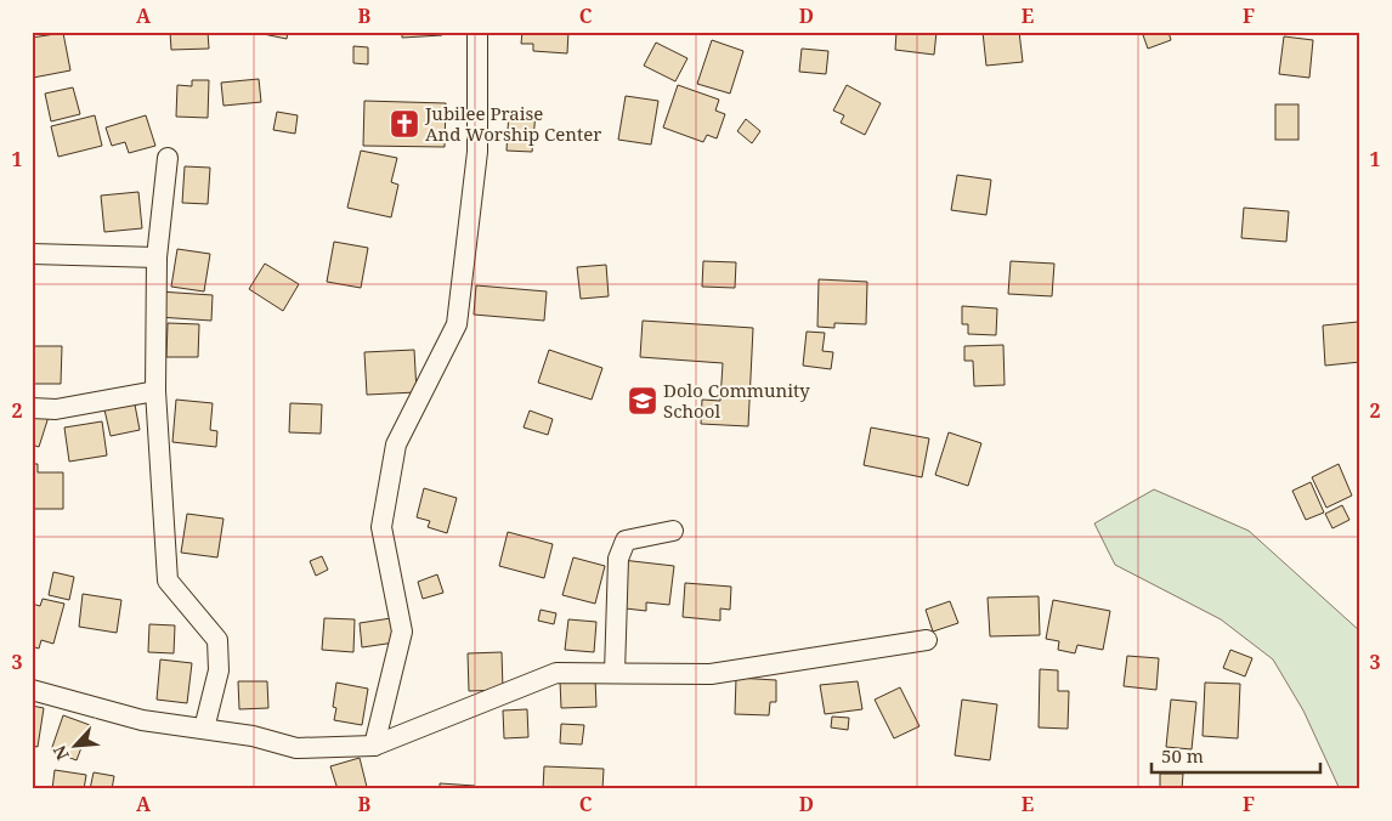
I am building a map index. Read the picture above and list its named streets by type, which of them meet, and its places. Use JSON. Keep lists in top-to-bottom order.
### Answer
{
  "places": {
    "church": ["Jubilee Praise And Worship Center"],
    "school or university": ["Dolo Community School"]
  },
  "scale_bar": "50 m",
  "north": "bottom left",
  "grid": {
    "columns": [
      "A",
      "B",
      "C",
      "D",
      "E",
      "F"
    ],
    "rows": ["1", "2", "3"]
  }
}
